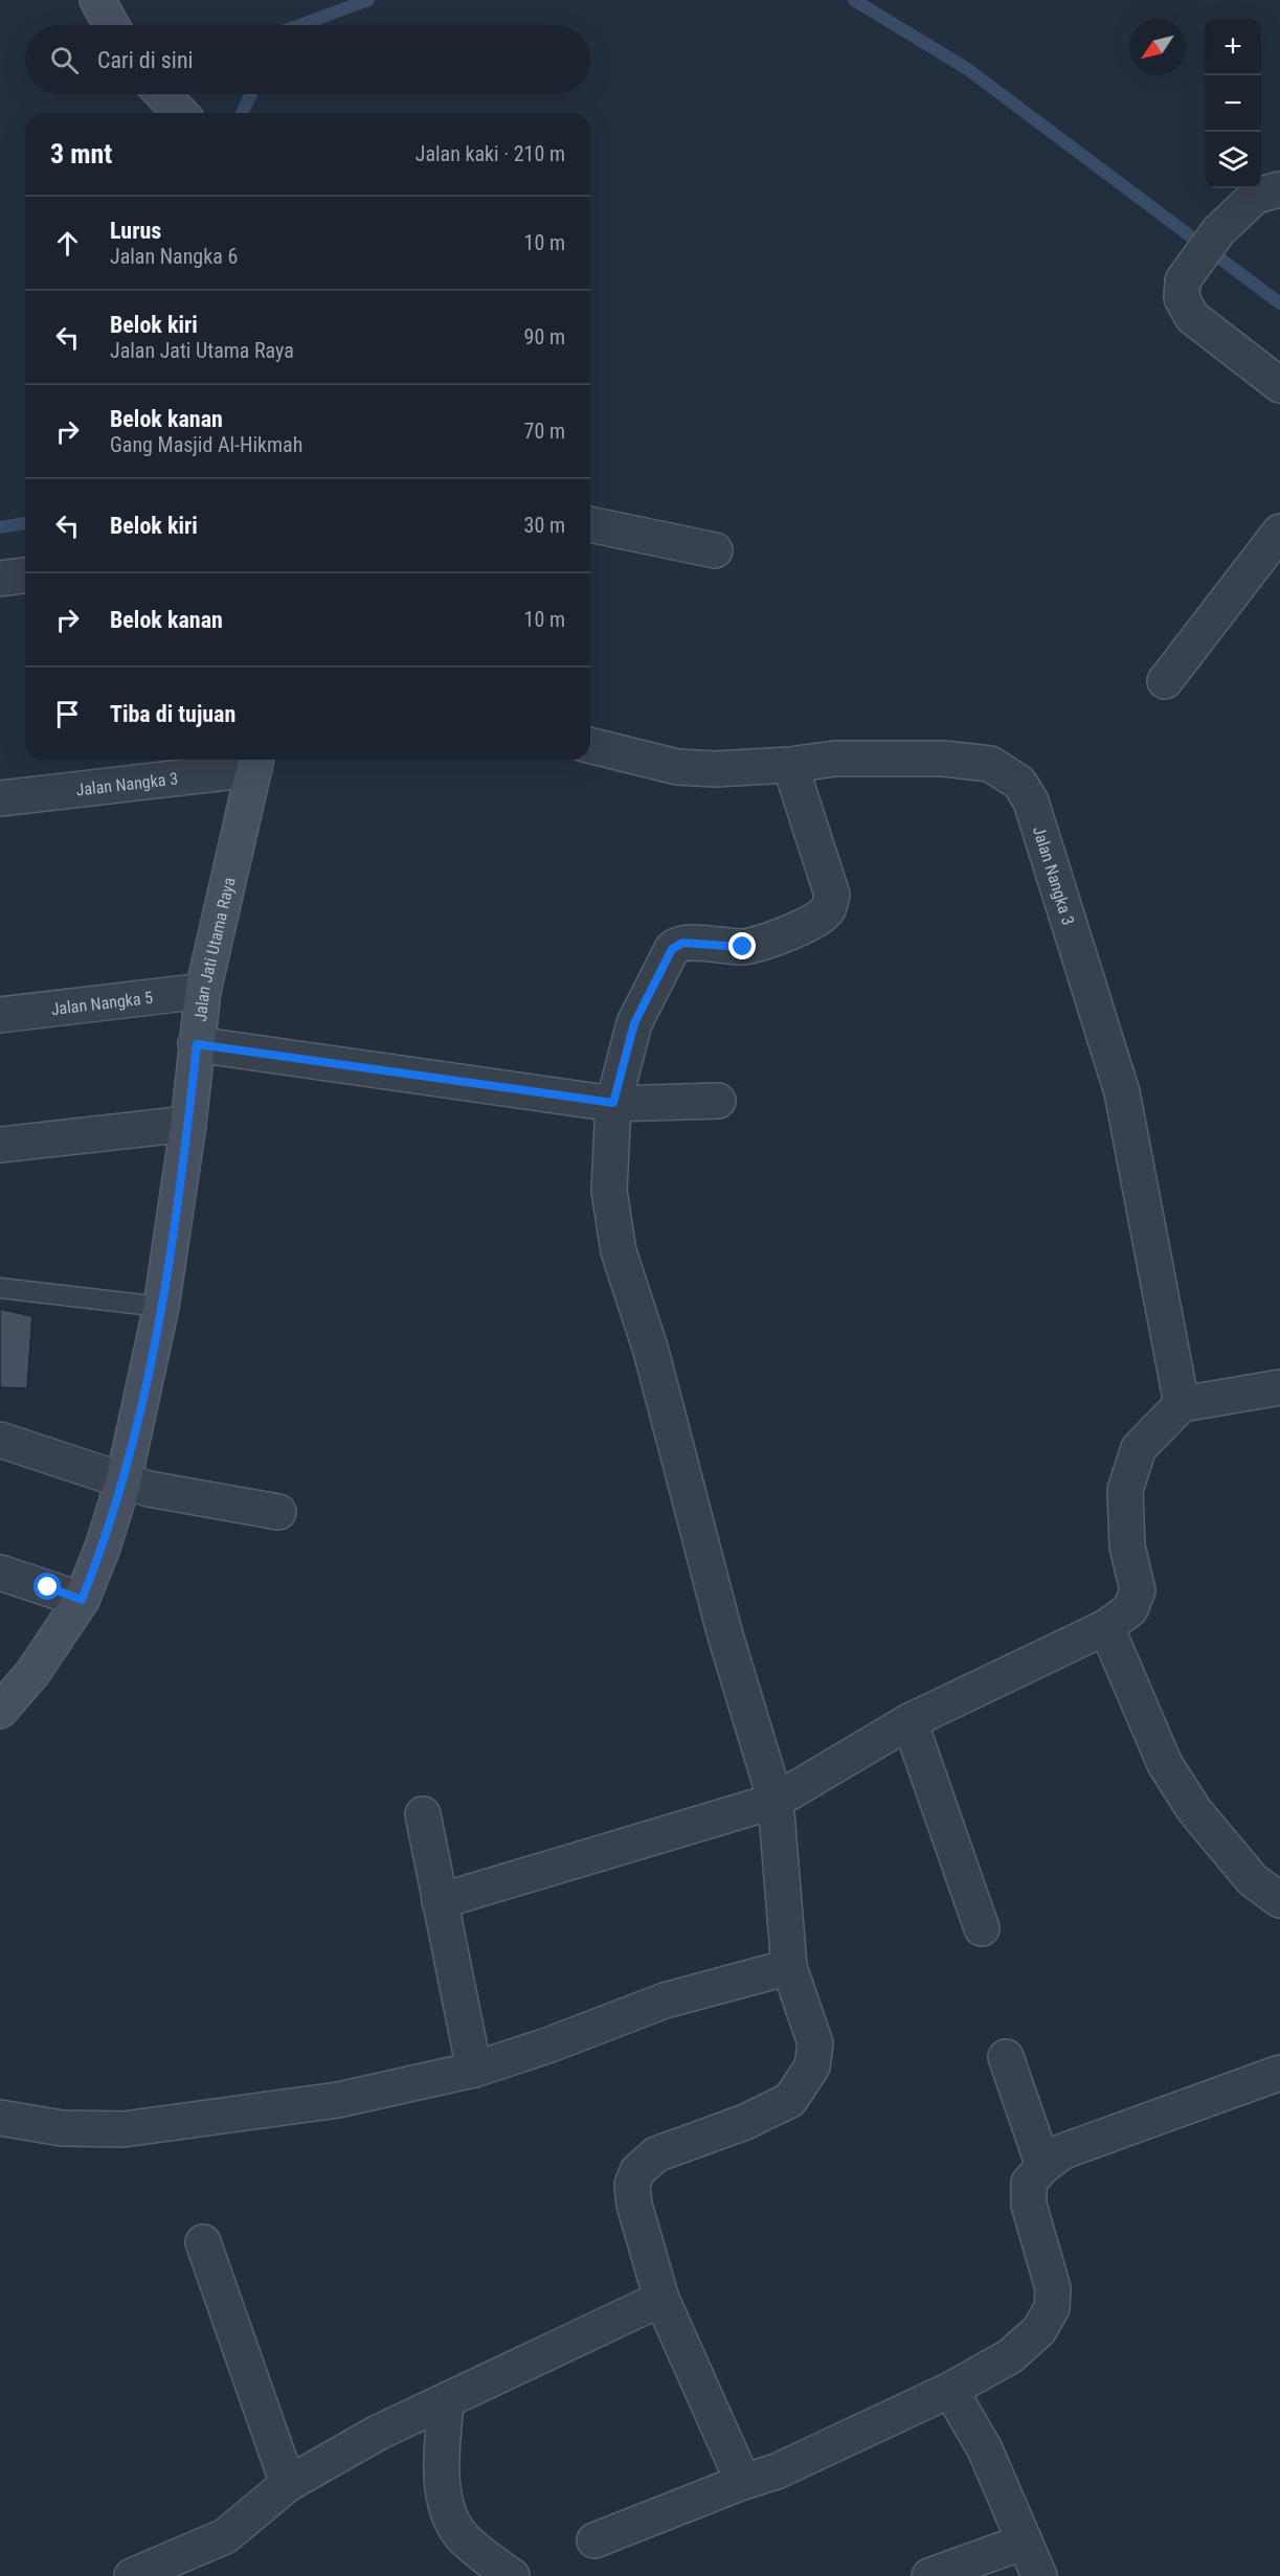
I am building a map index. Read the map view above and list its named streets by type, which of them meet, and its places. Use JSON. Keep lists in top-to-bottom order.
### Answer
{
  "streets": {
    "street": ["Jalan Nangka 3", "Jalan Jati Utama Raya", "Jalan Nangka 5"]
  },
  "crossings": [
    ["Jalan Nangka 3", "Jalan Jati Utama Raya"],
    ["Jalan Jati Utama Raya", "Jalan Nangka 5"]
  ],
  "north": "bottom left",
  "page": {
    "map_buttons": ["+", "−"],
    "search": "Cari di sini",
    "heading": ["3 mnt", "Jalan kaki · 210 m"],
    "list": [
      ["Lurus", "Jalan Nangka 6", "10 m"],
      ["Belok kiri", "Jalan Jati Utama Raya", "90 m"],
      ["Belok kanan", "Gang Masjid Al-Hikmah", "70 m"],
      ["Belok kiri", "30 m"],
      ["Belok kanan", "10 m"],
      "Tiba di tujuan"
    ]
  }
}
